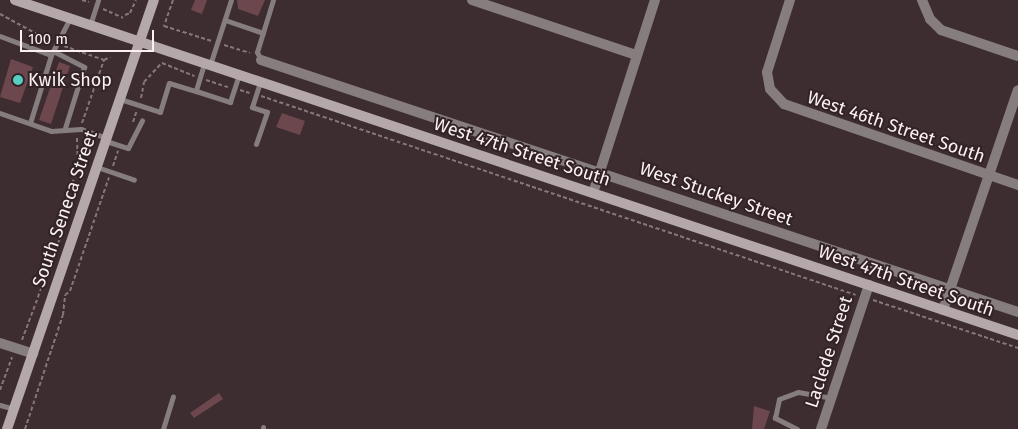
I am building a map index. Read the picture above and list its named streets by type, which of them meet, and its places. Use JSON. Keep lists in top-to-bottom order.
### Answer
{
  "streets": {
    "street": [
      "West 46th Street South",
      "West 47th Street South",
      "West Stuckey Street",
      "South Seneca Street",
      "Laclede Street"
    ]
  },
  "crossings": [
    ["West 47th Street South", "South Seneca Street"],
    ["West 47th Street South", "Laclede Street"]
  ],
  "places": ["Kwik Shop"],
  "scale_bar": "100 m"
}
